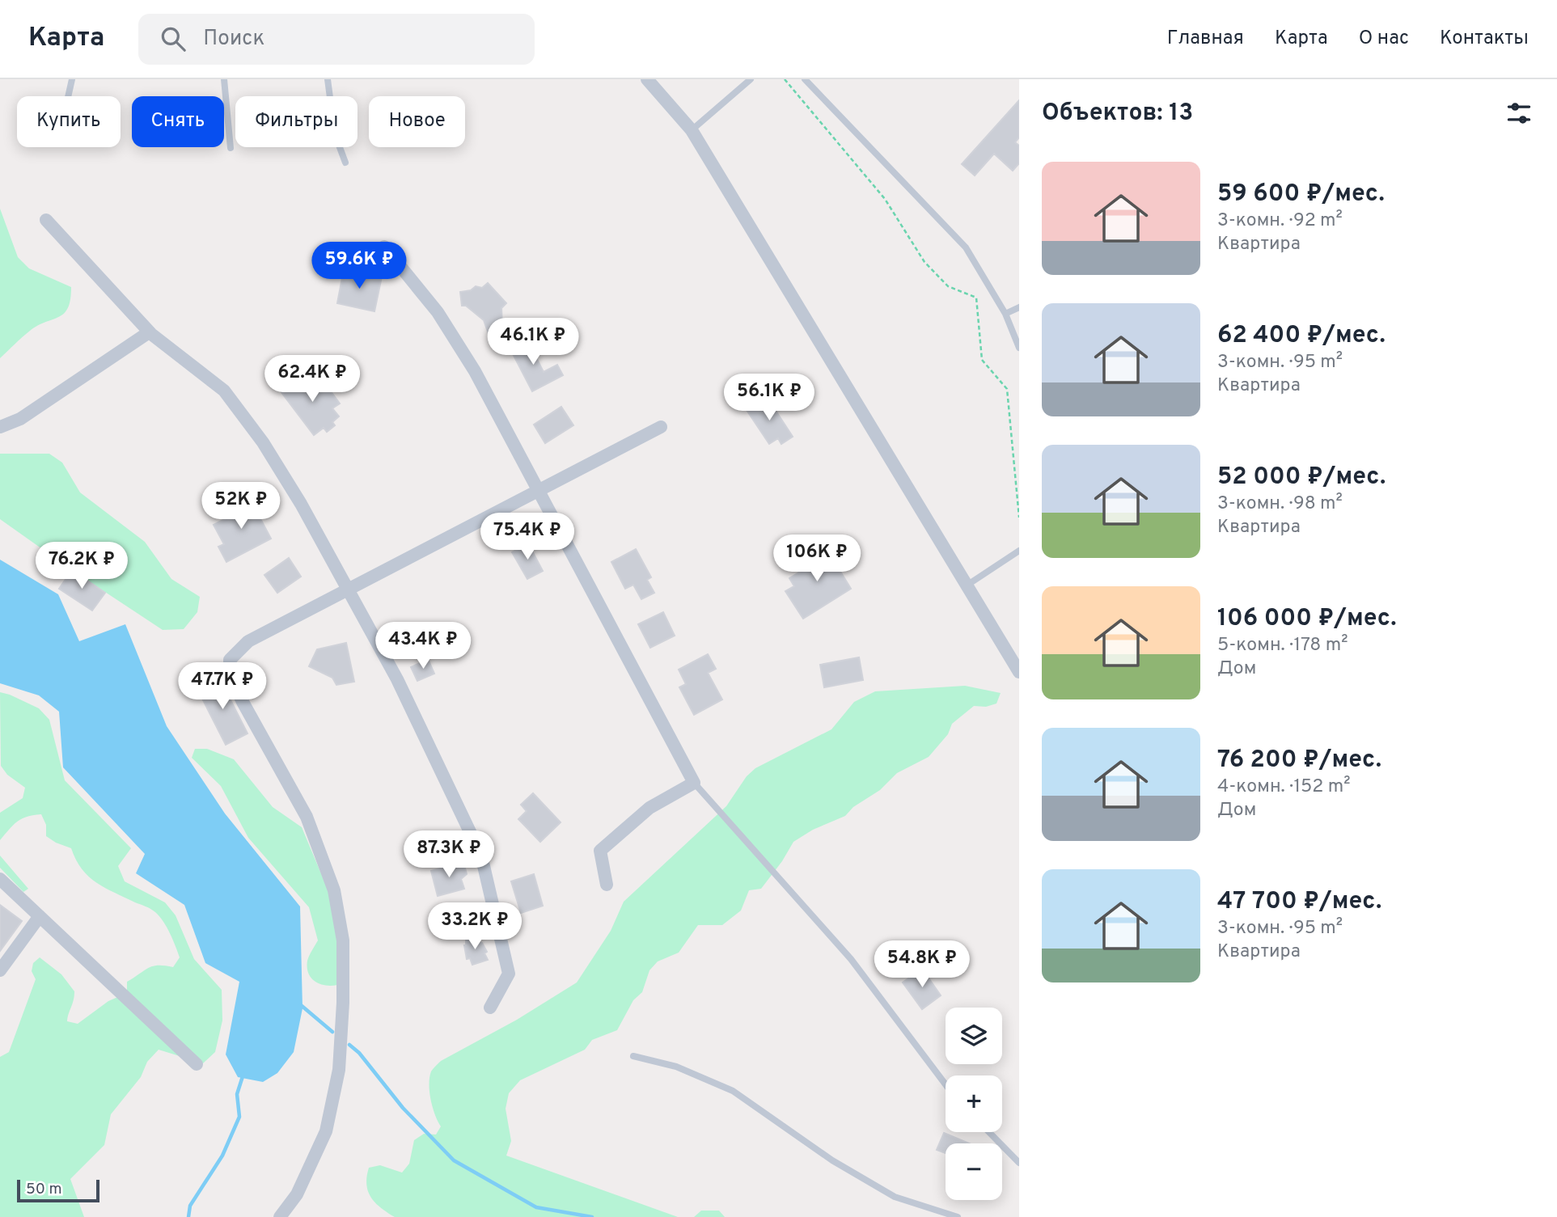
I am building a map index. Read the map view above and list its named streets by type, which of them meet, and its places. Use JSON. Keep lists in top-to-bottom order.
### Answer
{
  "scale_bar": "50 m",
  "page": {
    "header": "Карта",
    "search": "Поиск",
    "nav": [
      "Главная",
      "Карта",
      "О нас",
      "Контакты"
    ],
    "heading": "Объектов: 13",
    "chip": [
      "Купить",
      "Снять",
      "Фильтры",
      "Новое"
    ],
    "list": [
      {
        "name": "59 600 ₽/мес.",
        "note": "3-комн. · 92 m² · Квартира"
      },
      {
        "name": "62 400 ₽/мес.",
        "note": "3-комн. · 95 m² · Квартира"
      },
      {
        "name": "52 000 ₽/мес.",
        "note": "3-комн. · 98 m² · Квартира"
      },
      {
        "name": "106 000 ₽/мес.",
        "note": "5-комн. · 178 m² · Дом"
      },
      {
        "name": "76 200 ₽/мес.",
        "note": "4-комн. · 152 m² · Дом"
      },
      {
        "name": "47 700 ₽/мес.",
        "note": "3-комн. · 95 m² · Квартира"
      }
    ],
    "price": [
      "59.6K ₽",
      "46.1K ₽",
      "62.4K ₽",
      "56.1K ₽",
      "52K ₽",
      "75.4K ₽",
      "106K ₽",
      "76.2K ₽",
      "43.4K ₽",
      "47.7K ₽",
      "87.3K ₽",
      "33.2K ₽",
      "54.8K ₽"
    ],
    "map_buttons": ["+", "−"],
    "scale": "50 m"
  }
}
